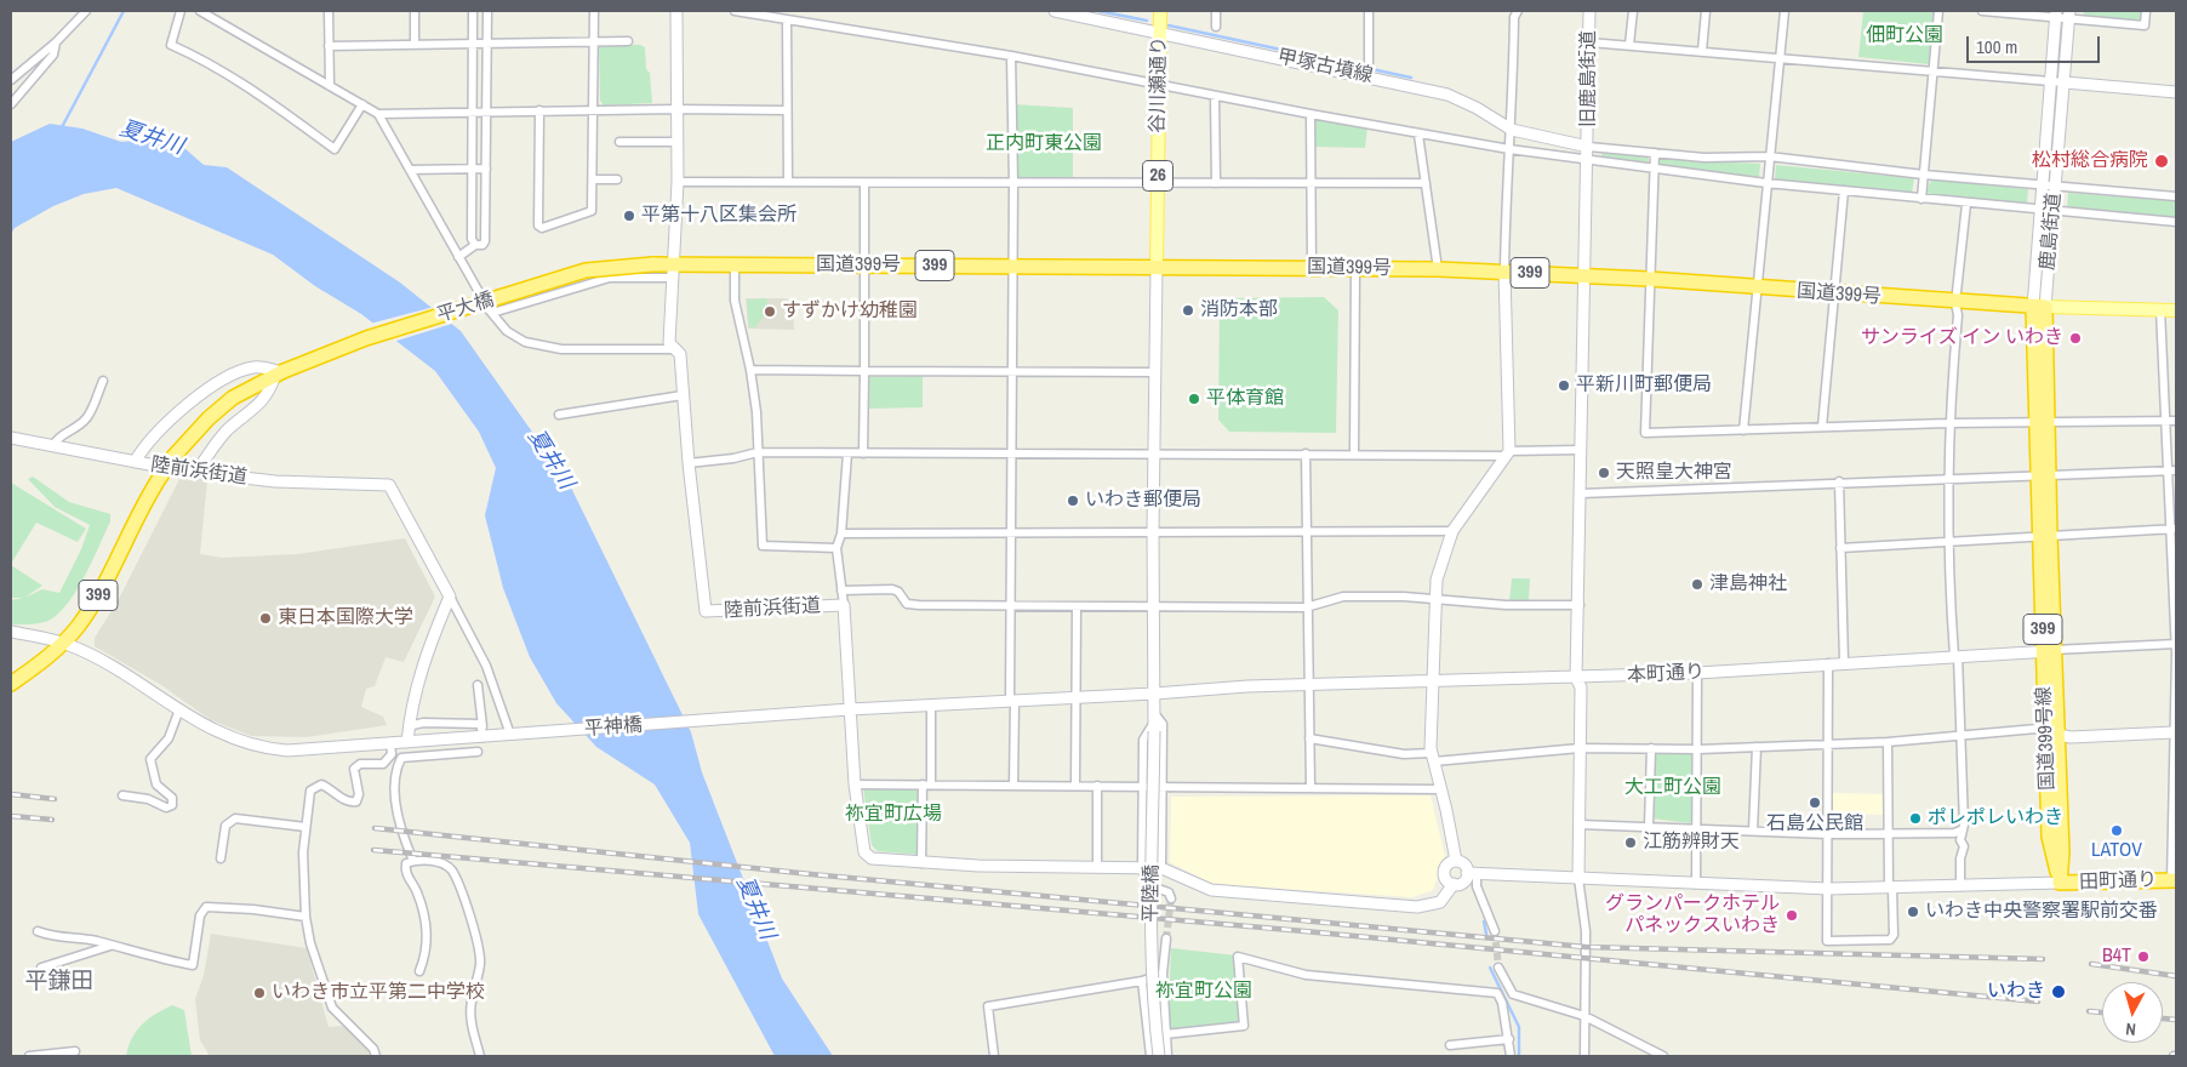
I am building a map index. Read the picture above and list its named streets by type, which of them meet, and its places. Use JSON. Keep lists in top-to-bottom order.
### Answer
{
  "streets": {
    "highway": [
      "国道399号",
      "399",
      "平大橋",
      "国道399号線",
      "田町通り"
    ],
    "main road": ["谷川瀬通り", "26"],
    "street": [
      "甲塚古墳線",
      "旧鹿島街道",
      "鹿島街道",
      "陸前浜街道",
      "本町通り",
      "平神橋",
      "平陸橋"
    ]
  },
  "crossings": [
    ["甲塚古墳線", "旧鹿島街道"],
    ["甲塚古墳線", "谷川瀬通り"],
    ["谷川瀬通り", "国道399号"],
    ["谷川瀬通り", "平陸橋"],
    ["鹿島街道", "国道399号"],
    ["鹿島街道", "国道399号線"],
    ["国道399号", "平大橋"],
    ["国道399号", "国道399号線"],
    ["国道399号", "平陸橋"],
    ["399", "平大橋"],
    ["399", "平神橋"],
    ["陸前浜街道", "平神橋"],
    ["本町通り", "国道399号線"],
    ["本町通り", "平陸橋"],
    ["国道399号線", "田町通り"]
  ],
  "districts": ["平鎌田"],
  "water": ["夏井川"],
  "parks": [
    "佃町公園",
    "正内町東公園",
    "大工町公園",
    "祢宜町広場",
    "祢宜町公園"
  ],
  "places": [
    "松村総合病院",
    "平第十八区集会所",
    "消防本部",
    "すずかけ幼稚園",
    "サンライズ イン いわき",
    "平新川町郵便局",
    "平体育館",
    "天照皇大神宮",
    "いわき郵便局",
    "津島神社",
    "東日本国際大学",
    "石島公民館",
    "ポレポレいわき",
    "LATOV",
    "江筋辨財天",
    "いわき中央警察署駅前交番",
    "グランパークホテル パネックスいわき",
    "B4T",
    "いわき",
    "いわき市立平第二中学校"
  ],
  "scale_bar": "100 m",
  "north": "bottom"
}
